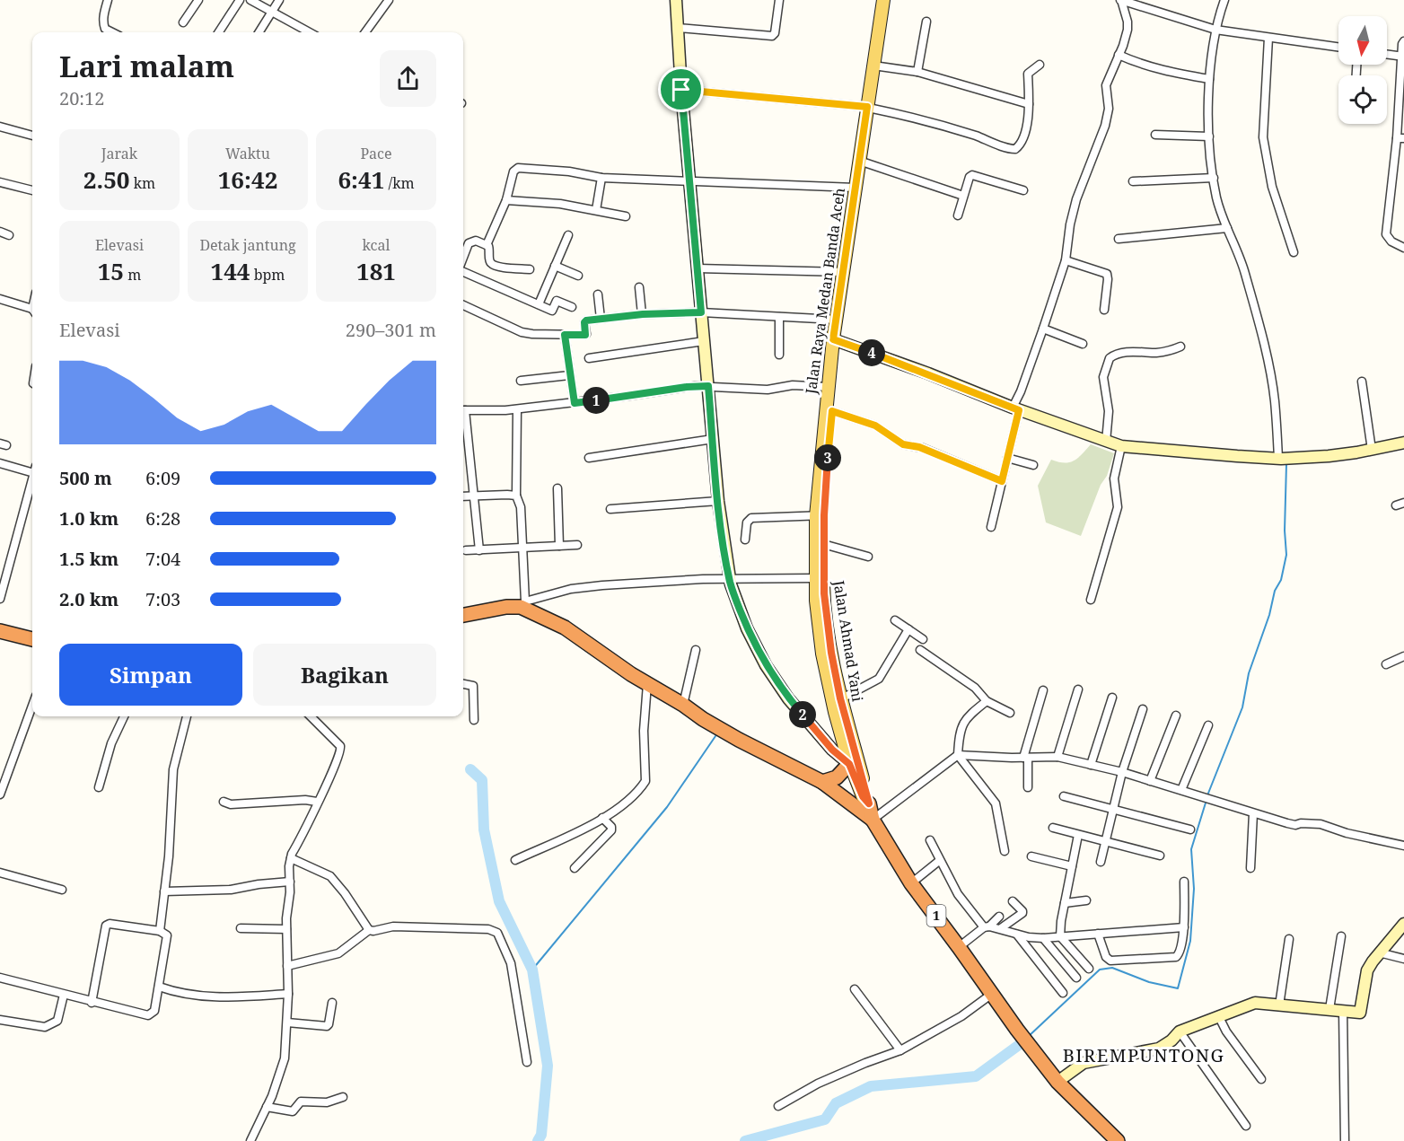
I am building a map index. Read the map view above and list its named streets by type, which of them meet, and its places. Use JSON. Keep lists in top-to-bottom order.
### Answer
{
  "streets": {
    "highway": ["Jalan Raya Medan Banda Aceh", "1"],
    "main road": ["Jalan Ahmad Yani"]
  },
  "crossings": [
    ["Jalan Raya Medan Banda Aceh", "Jalan Ahmad Yani"],
    ["Jalan Ahmad Yani", "1"]
  ],
  "districts": ["BIREMPUNTONG"],
  "north": "bottom",
  "page": {
    "heading": ["Lari malam", "20:12"],
    "stats": [
      ["Jarak", "2.50 km"],
      ["Waktu", "16:42"],
      ["Pace", "6:41 /km"],
      ["Elevasi", "15 m"],
      ["Detak jantung", "144 bpm"],
      ["kcal", "181"]
    ],
    "chart": ["Elevasi", "290–301 m"],
    "pins": [
      "4",
      "1",
      "3",
      "2"
    ],
    "list": [
      {
        "name": "500 m",
        "note": "6:09"
      },
      {
        "name": "1.0 km",
        "note": "6:28"
      },
      {
        "name": "1.5 km",
        "note": "7:04"
      },
      {
        "name": "2.0 km",
        "note": "7:03"
      }
    ],
    "buttons": ["Simpan", "Bagikan"]
  }
}
